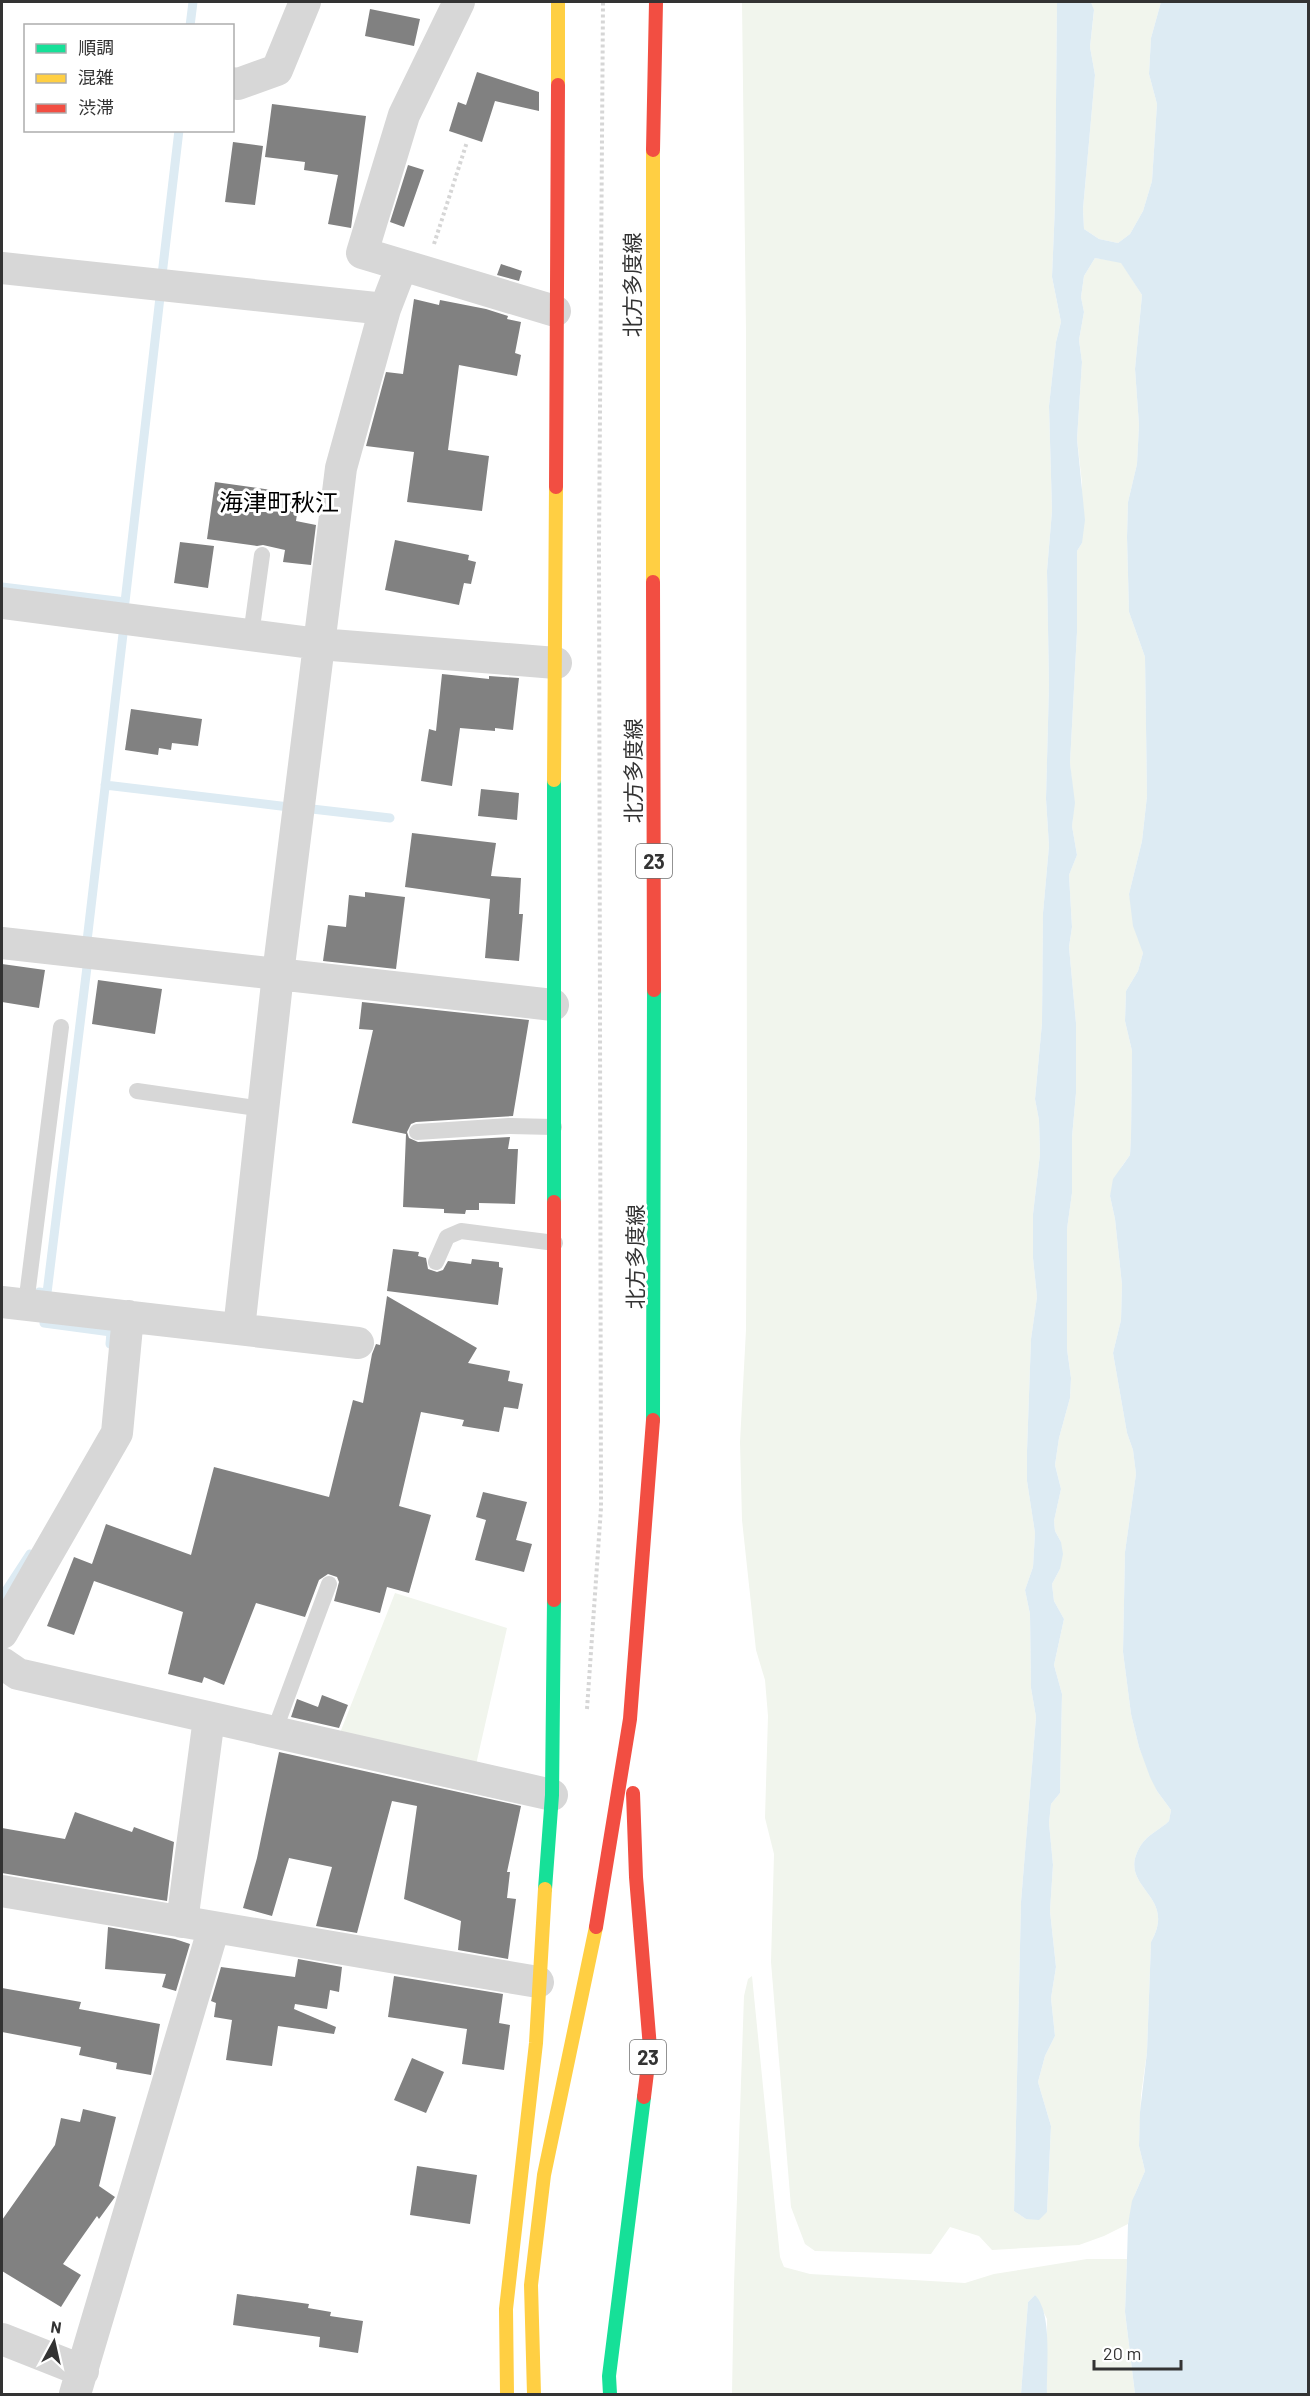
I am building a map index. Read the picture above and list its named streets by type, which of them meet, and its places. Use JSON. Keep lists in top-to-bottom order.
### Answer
{
  "streets": {
    "main road": ["北方多度線", "23"]
  },
  "crossings": [
    ["北方多度線", "23"]
  ],
  "districts": ["海津町秋江"],
  "legend": ["順調", "混雑", "渋滞"],
  "scale_bar": "20 m",
  "north": "top"
}
